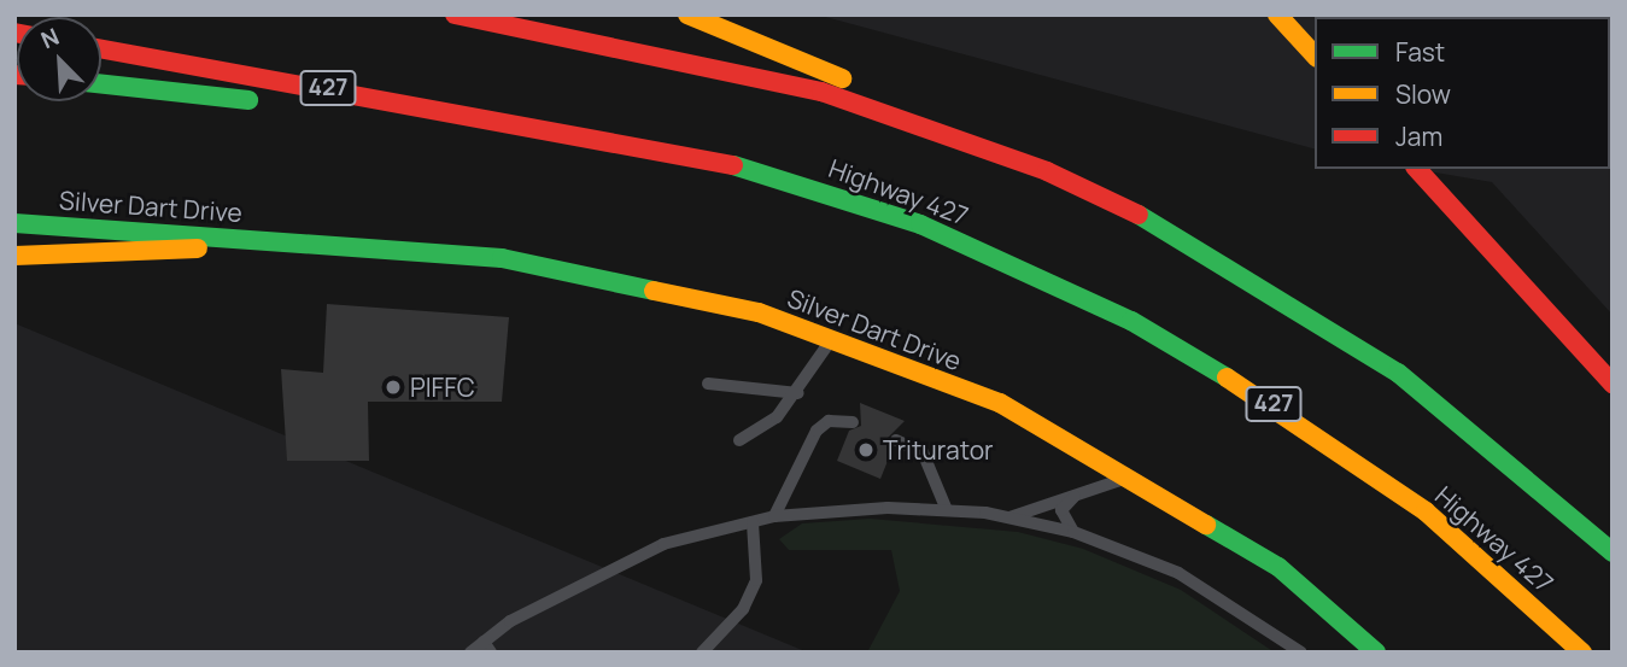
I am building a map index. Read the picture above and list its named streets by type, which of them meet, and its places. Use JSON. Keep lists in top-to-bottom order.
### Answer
{
  "streets": {
    "main road": ["427", "Highway 427", "Silver Dart Drive"]
  },
  "places": ["PIFFC", "Triturator"],
  "legend": ["Fast", "Slow", "Jam"],
  "north": "top left"
}
